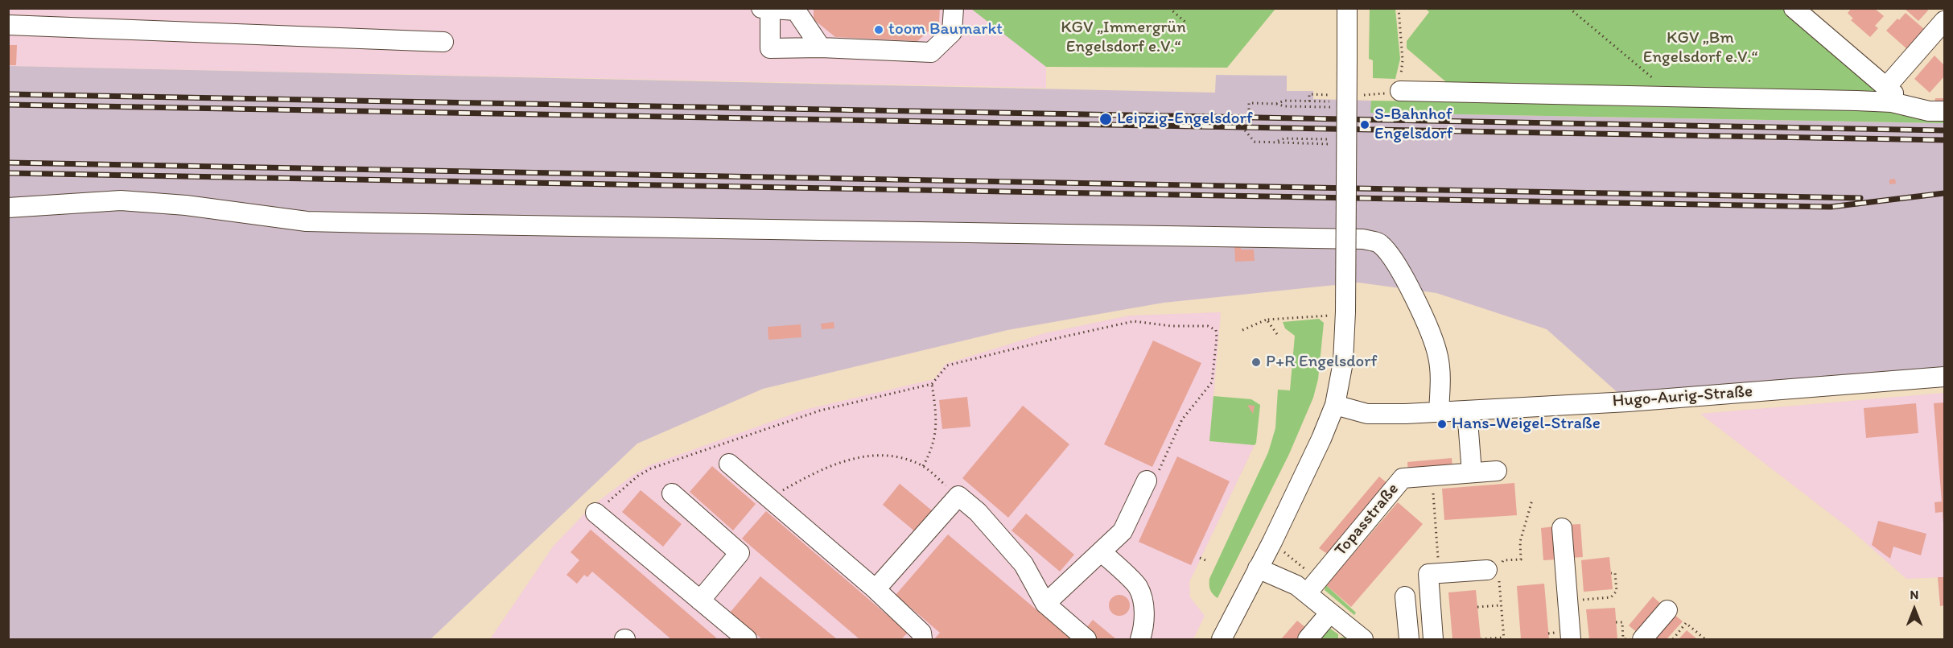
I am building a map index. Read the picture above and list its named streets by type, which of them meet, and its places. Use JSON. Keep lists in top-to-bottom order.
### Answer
{
  "streets": {
    "street": ["Hugo-Aurig-Straße", "Topasstraße"]
  },
  "parks": ["KGV „Immergrün Engelsdorf e.V.“", "KGV „Bm Engelsdorf e.V.“"],
  "places": [
    "toom Baumarkt",
    "Leipzig-Engelsdorf",
    "S-Bahnhof Engelsdorf",
    "P+R Engelsdorf",
    "Hans-Weigel-Straße"
  ],
  "north": "top"
}
